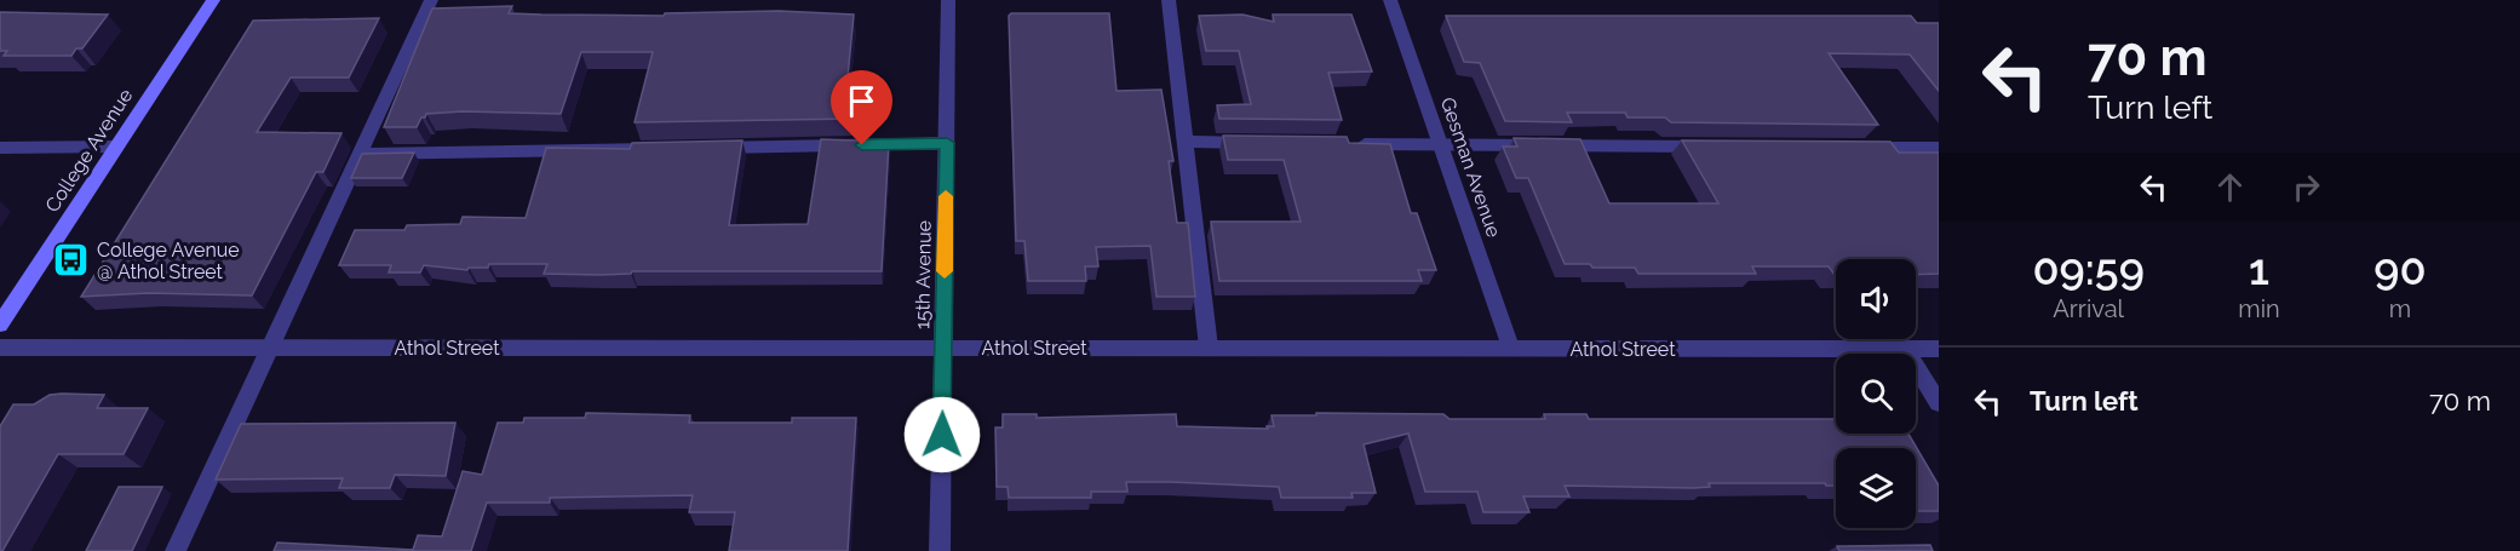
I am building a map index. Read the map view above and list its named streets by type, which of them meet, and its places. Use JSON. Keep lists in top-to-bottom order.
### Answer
{
  "streets": {
    "street": [
      "College Avenue",
      "Gesman Avenue",
      "15th Avenue",
      "Athol Street"
    ]
  },
  "crossings": [
    ["Gesman Avenue", "Athol Street"],
    ["15th Avenue", "Athol Street"]
  ],
  "places": {
    "bus stop": ["College Avenue @ Athol Street"]
  },
  "page": {
    "turn": ["70 m", "Turn left"],
    "eta": [
      "09:59",
      "Arrival",
      "1",
      "min",
      "90",
      "m"
    ],
    "list": [
      {
        "name": "Turn left",
        "value": "70 m"
      }
    ]
  }
}
